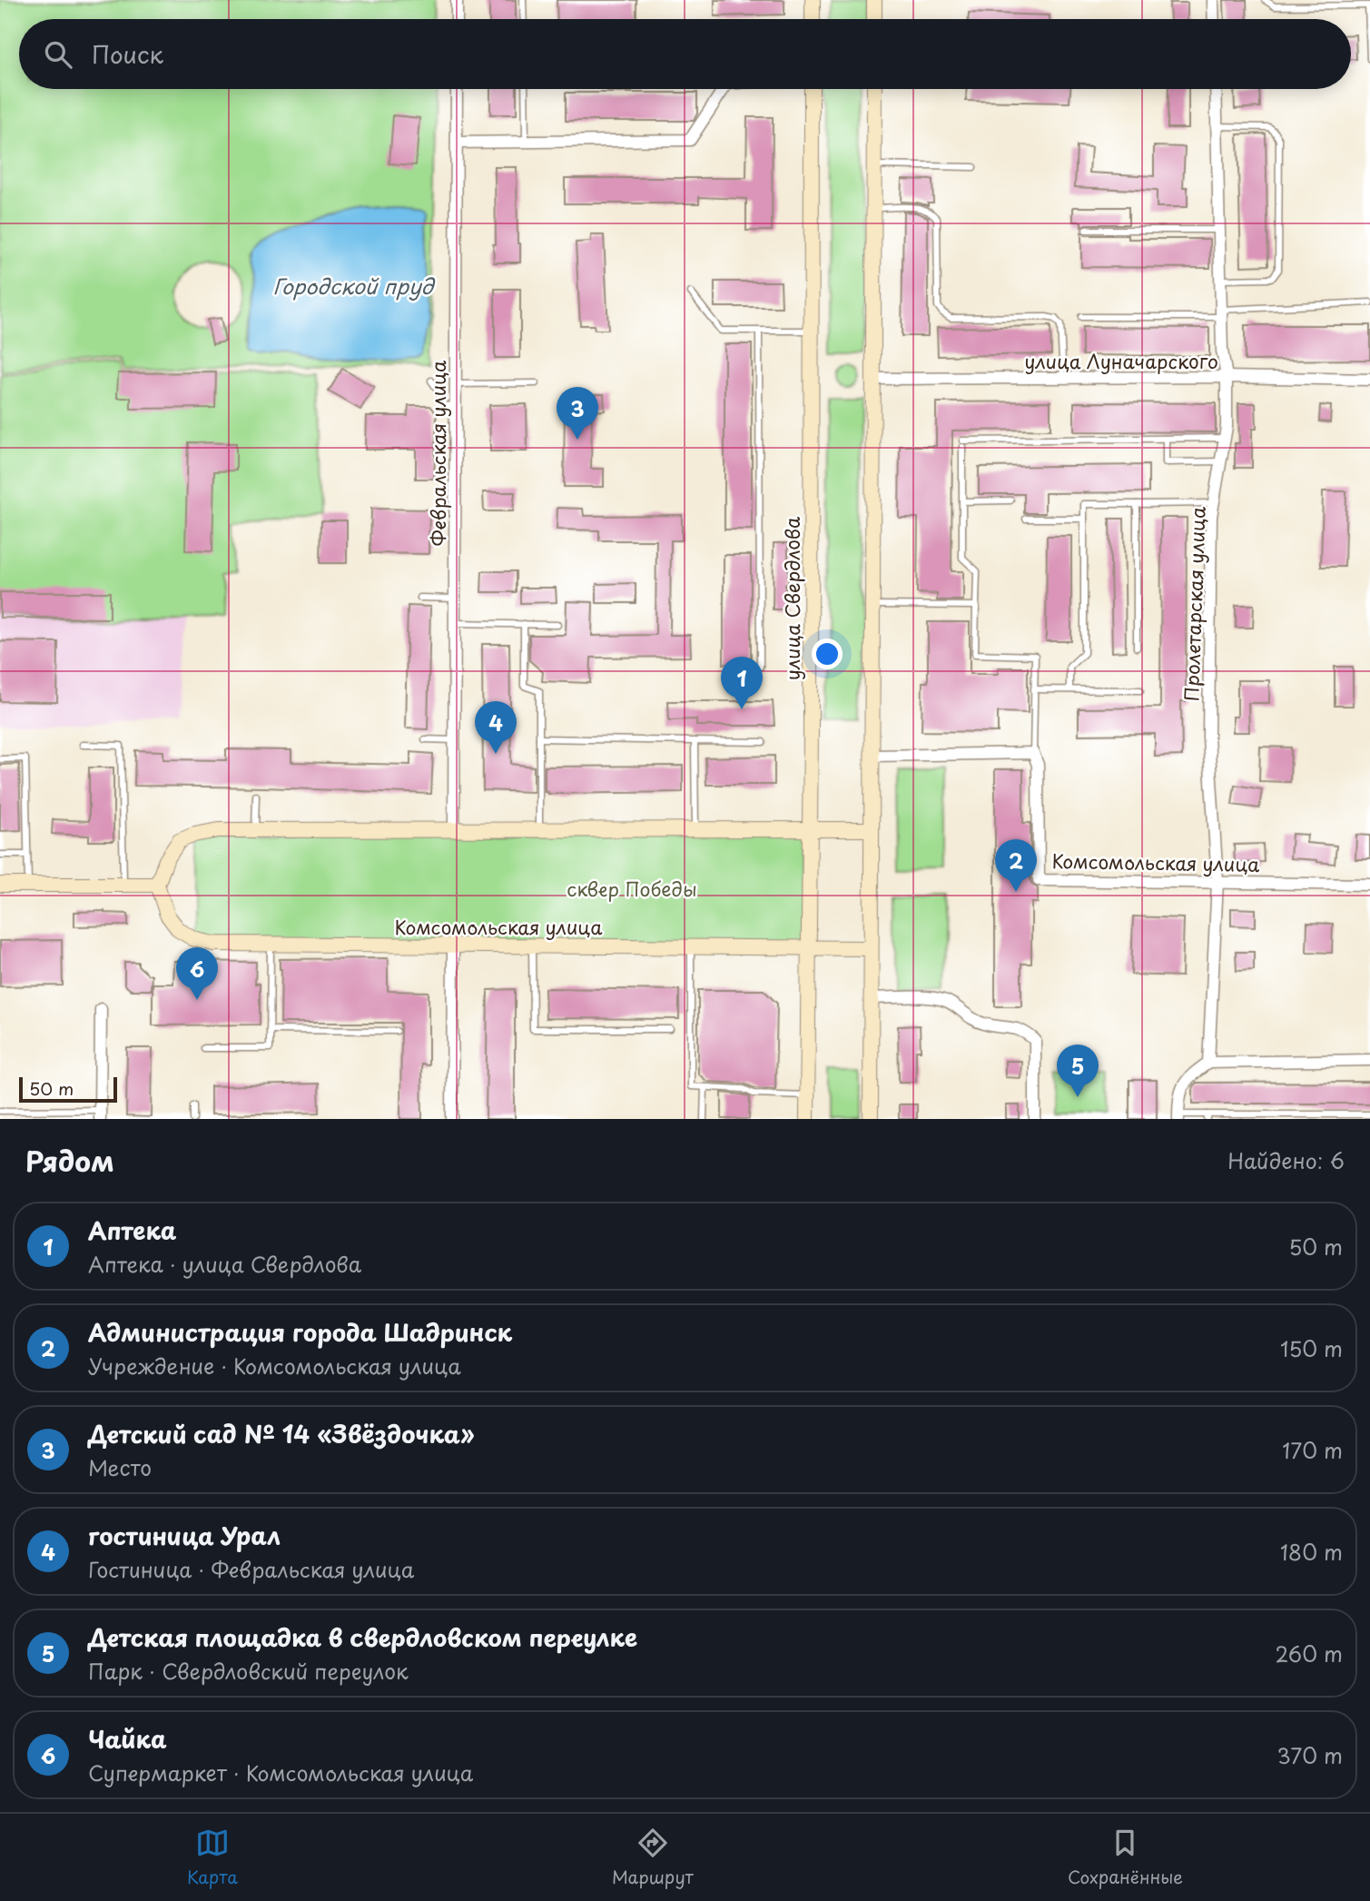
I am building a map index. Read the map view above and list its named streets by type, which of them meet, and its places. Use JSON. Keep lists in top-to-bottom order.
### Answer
{
  "streets": {
    "main road": ["улица Свердлова", "Комсомольская улица"],
    "street": ["улица Луначарского", "Февральская улица", "Пролетарская улица"]
  },
  "crossings": [
    ["улица Луначарского", "Пролетарская улица"],
    ["улица Свердлова", "Комсомольская улица"],
    ["Пролетарская улица", "Комсомольская улица"]
  ],
  "water": ["Городской пруд"],
  "parks": ["сквер Победы"],
  "scale_bar": "50 m",
  "page": {
    "search": "Поиск",
    "pins": [
      "3",
      "1",
      "4",
      "2",
      "6",
      "5"
    ],
    "scale": "50 m",
    "heading": ["Рядом", "Найдено: 6"],
    "list": [
      {
        "mark": "1",
        "name": "Аптека",
        "note": "Аптека · улица Свердлова",
        "value": "50 m"
      },
      {
        "mark": "2",
        "name": "Администрация города Шадринск",
        "note": "Учреждение · Комсомольская улица",
        "value": "150 m"
      },
      {
        "mark": "3",
        "name": "Детский сад № 14 «Звёздочка»",
        "note": "Место",
        "value": "170 m"
      },
      {
        "mark": "4",
        "name": "гостиница Урал",
        "note": "Гостиница · Февральская улица",
        "value": "180 m"
      },
      {
        "mark": "5",
        "name": "Детская площадка в свердловском переулке",
        "note": "Парк · Свердловский переулок",
        "value": "260 m"
      },
      {
        "mark": "6",
        "name": "Чайка",
        "note": "Супермаркет · Комсомольская улица",
        "value": "370 m"
      }
    ],
    "nav": ["Карта", "Маршрут", "Сохранённые"]
  }
}
